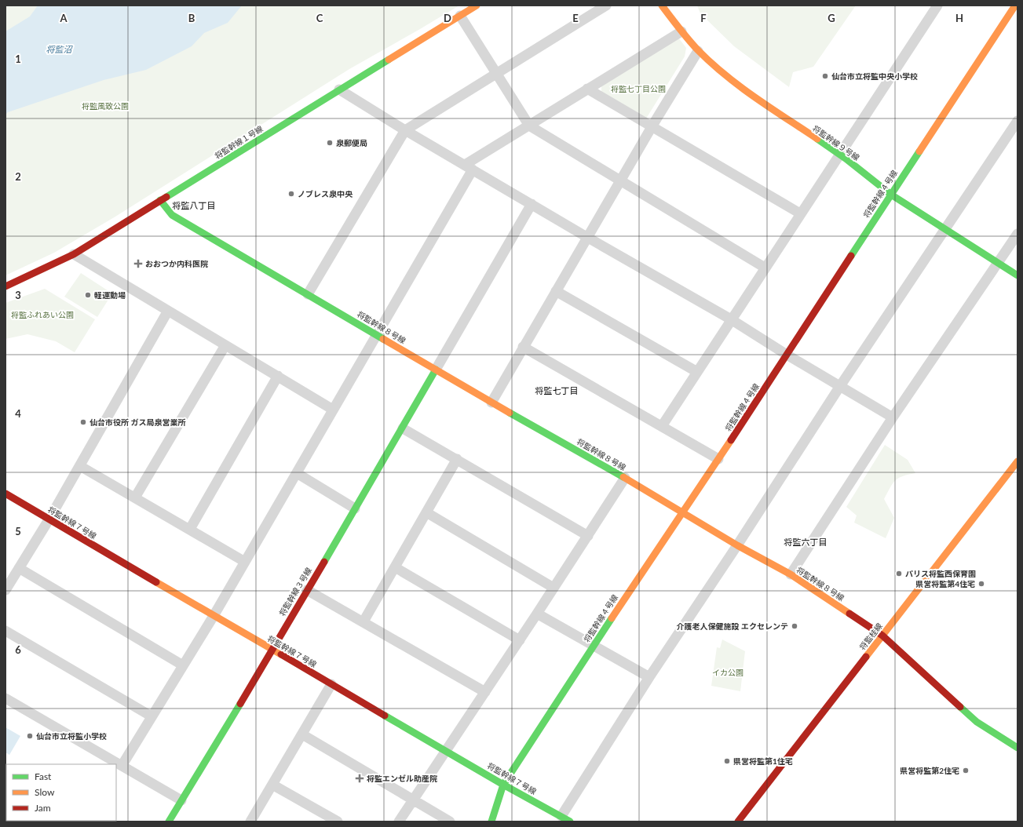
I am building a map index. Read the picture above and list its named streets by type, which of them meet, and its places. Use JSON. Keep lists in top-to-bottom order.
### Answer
{
  "streets": {
    "street": [
      "将監幹線１号線",
      "将監幹線９号線",
      "将監幹線４号線",
      "将監幹線８号線",
      "将監幹線７号線",
      "将監幹線３号線",
      "将監桂線"
    ]
  },
  "crossings": [
    ["将監幹線１号線", "将監幹線８号線"],
    ["将監幹線９号線", "将監幹線４号線"],
    ["将監幹線４号線", "将監幹線８号線"],
    ["将監幹線４号線", "将監幹線７号線"],
    ["将監幹線８号線", "将監幹線３号線"],
    ["将監幹線８号線", "将監桂線"],
    ["将監幹線７号線", "将監幹線３号線"]
  ],
  "districts": ["将監八丁目", "将監七丁目", "将監六丁目"],
  "water": ["将監沼"],
  "parks": [
    "将監七丁目公園",
    "将監風致公園",
    "将監ふれあい公園",
    "イカ公園"
  ],
  "places": {
    "other": [
      "仙台市立将監中央小学校",
      "泉郵便局",
      "ノブレス泉中央",
      "軽運動場",
      "仙台市役所 ガス局泉営業所",
      "パリス将監西保育園",
      "県営将監第4住宅",
      "介護老人保健施設 エクセレンテ",
      "仙台市立将監小学校",
      "県営将監第1住宅",
      "県営将監第2住宅"
    ],
    "health": ["おおつか内科医院", "将監エンゼル助産院"]
  },
  "legend": ["Fast", "Slow", "Jam"],
  "grid": {
    "columns": [
      "A",
      "B",
      "C",
      "D",
      "E",
      "F",
      "G",
      "H"
    ],
    "rows": [
      "1",
      "2",
      "3",
      "4",
      "5",
      "6"
    ]
  }
}
